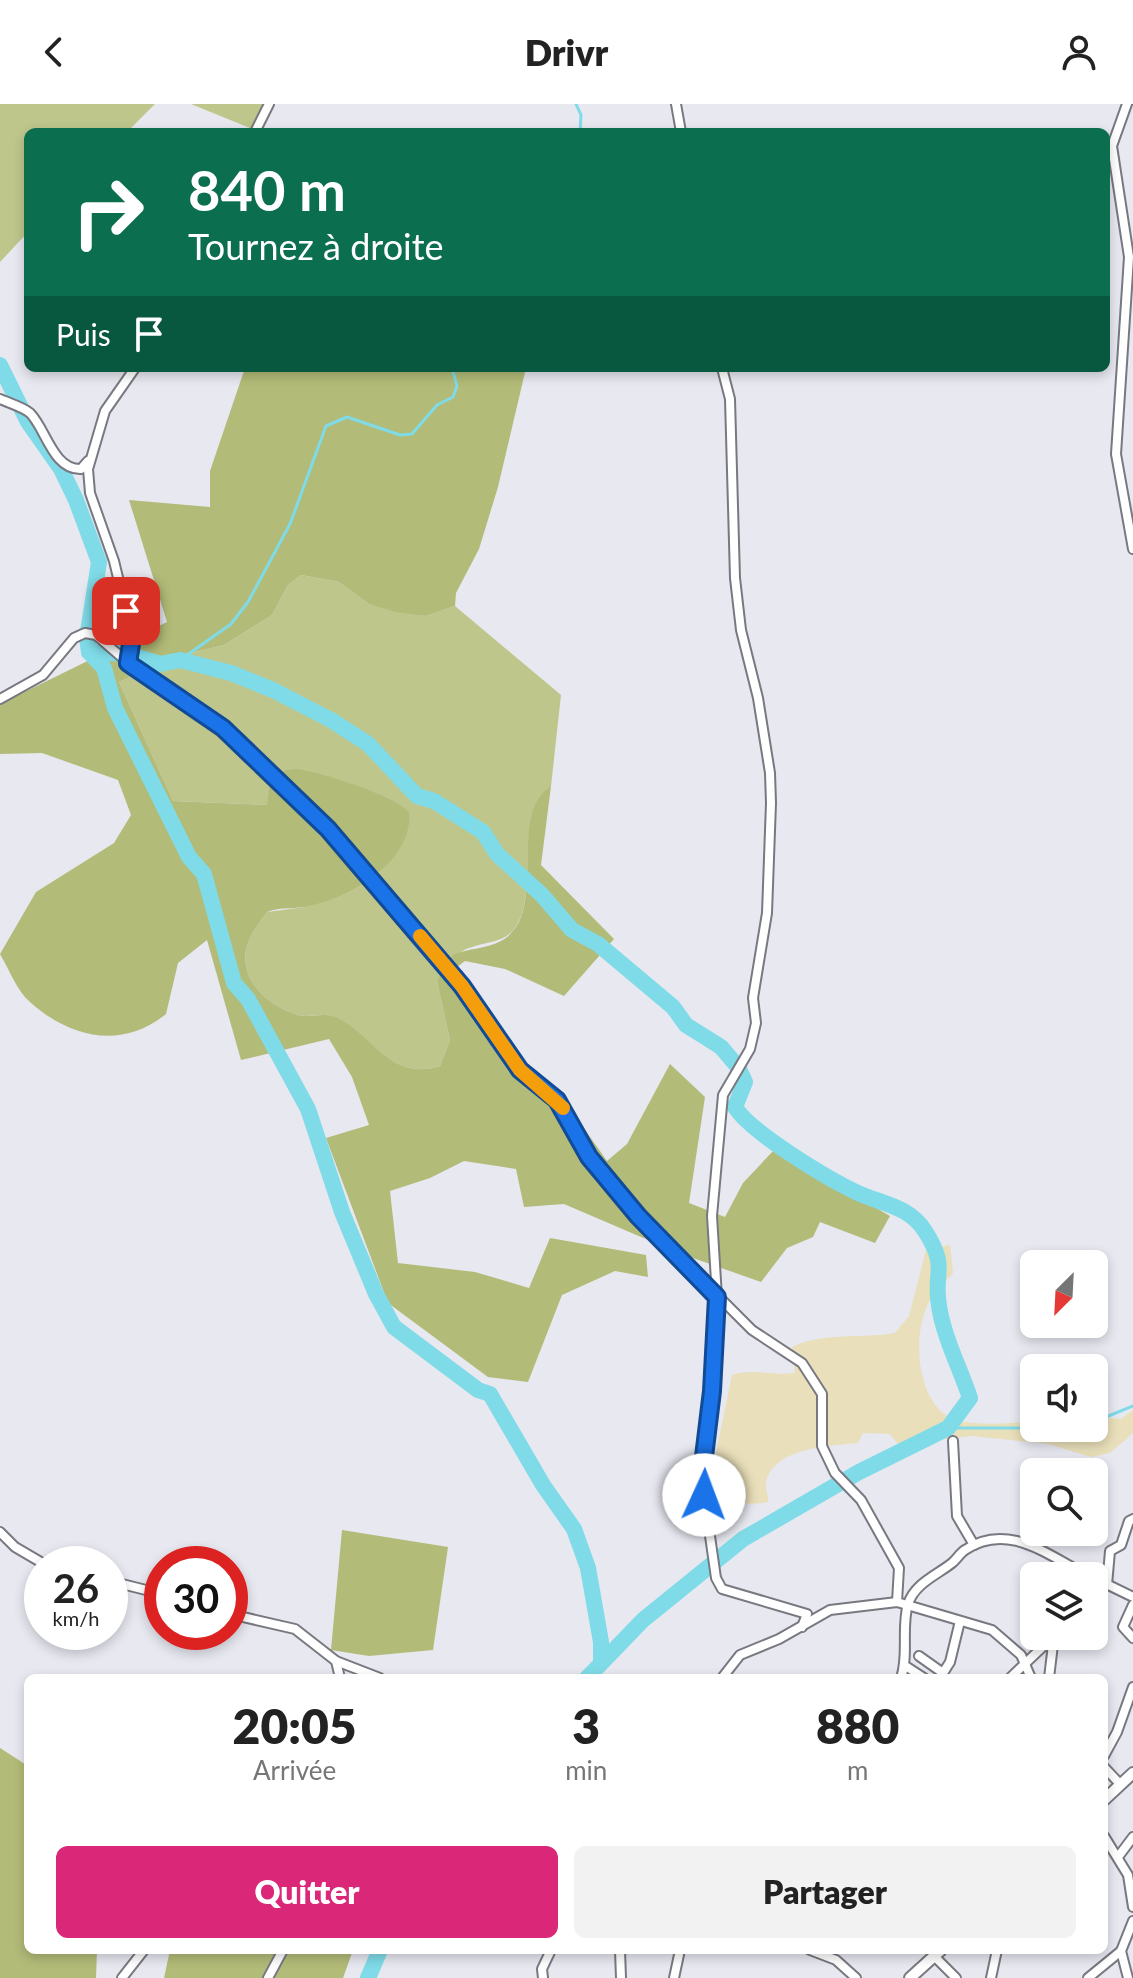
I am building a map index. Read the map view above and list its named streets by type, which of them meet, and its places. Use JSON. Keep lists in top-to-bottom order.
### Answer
{
  "north": "bottom left",
  "page": {
    "header": "Drivr",
    "turn": ["840 m", "Tournez à droite"],
    "then": "Puis",
    "speed": "26 km/h",
    "limit": "30",
    "eta": [
      "20:05",
      "Arrivée",
      "3",
      "min",
      "880",
      "m"
    ],
    "buttons": ["Quitter", "Partager"]
  }
}
